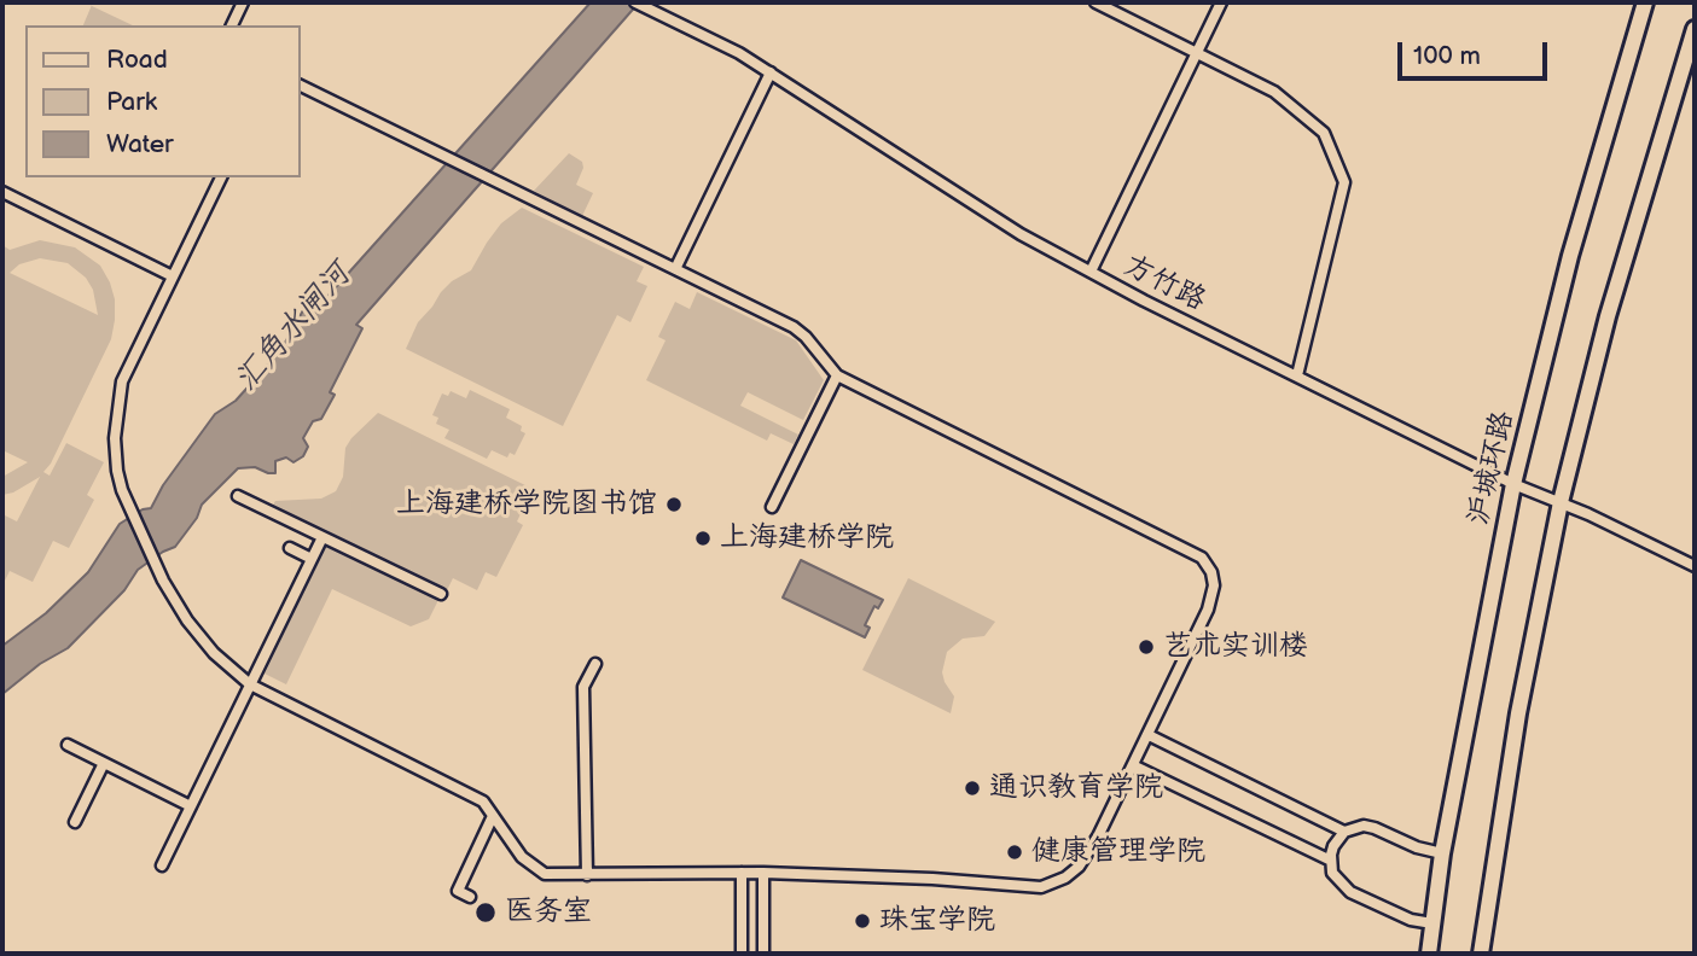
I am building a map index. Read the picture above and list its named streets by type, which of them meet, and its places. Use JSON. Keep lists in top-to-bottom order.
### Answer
{
  "streets": {
    "main road": ["沪城环路"],
    "street": ["方竹路"]
  },
  "crossings": [
    ["方竹路", "沪城环路"]
  ],
  "water": ["汇角水闸河"],
  "places": [
    "上海建桥学院图书馆",
    "上海建桥学院",
    "艺术实训楼",
    "通识教育学院",
    "健康管理学院",
    "医务室",
    "珠宝学院"
  ],
  "legend": ["Road", "Park", "Water"],
  "scale_bar": "100 m"
}
